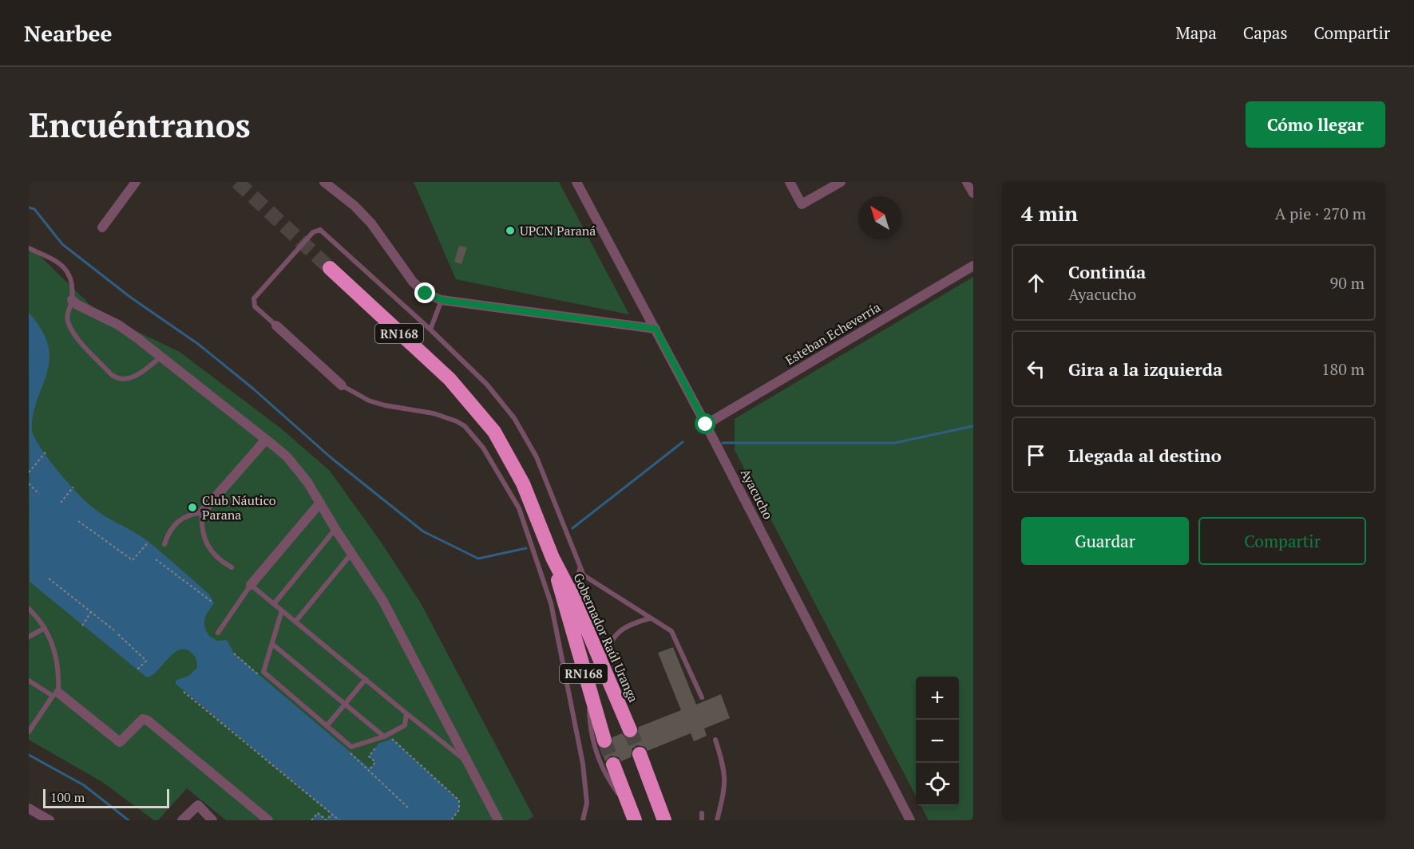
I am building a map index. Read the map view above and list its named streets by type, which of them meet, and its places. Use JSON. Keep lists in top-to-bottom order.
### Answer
{
  "streets": {
    "highway": ["RN168", "Gobernador Raúl Uranga"],
    "street": ["Esteban Echeverría", "Ayacucho"]
  },
  "crossings": [
    ["Esteban Echeverría", "Ayacucho"]
  ],
  "places": ["UPCN Paraná", "Club Náutico Parana"],
  "scale_bar": "100 m",
  "north": "top left",
  "page": {
    "header": "Nearbee",
    "nav": ["Mapa", "Capas", "Compartir"],
    "buttons": [
      "Cómo llegar",
      ["Guardar", "Compartir"]
    ],
    "title": "Encuéntranos",
    "heading": ["4 min", "A pie · 270 m"],
    "list": [
      ["Continúa", "Ayacucho", "90 m"],
      ["Gira a la izquierda", "180 m"],
      "Llegada al destino"
    ],
    "map_buttons": ["+", "−"],
    "scale": "100 m"
  }
}
